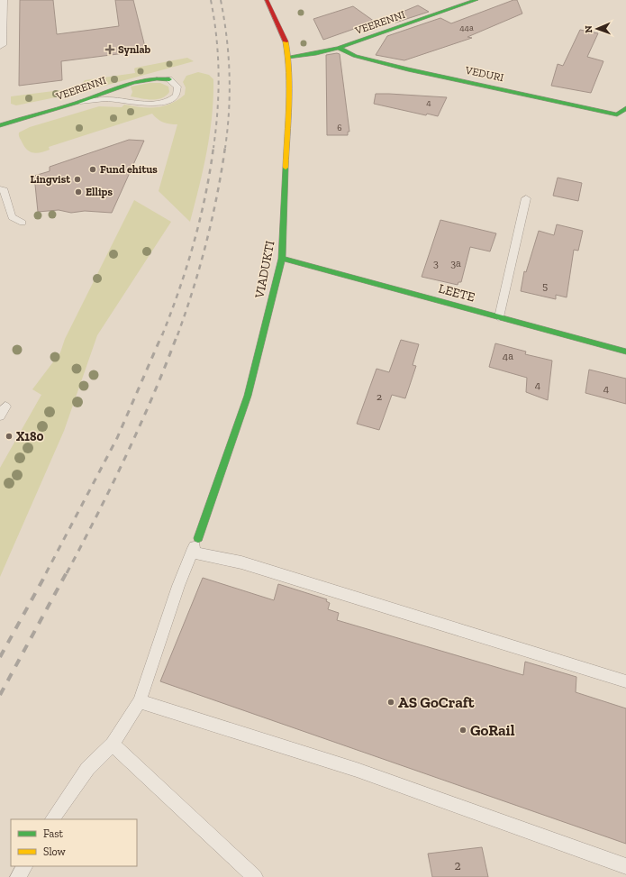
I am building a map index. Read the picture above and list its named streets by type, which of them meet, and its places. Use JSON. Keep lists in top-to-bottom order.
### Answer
{
  "streets": {
    "street": [
      "VEERENNI",
      "VEDURI",
      "VIADUKTI",
      "LEETE"
    ]
  },
  "crossings": [
    ["VEERENNI", "VEDURI"],
    ["VEERENNI", "VIADUKTI"],
    ["VIADUKTI", "LEETE"]
  ],
  "places": {
    "health": ["Synlab"],
    "other": [
      "Fund ehitus",
      "Lingvist",
      "Ellips",
      "X180",
      "AS GoCraft",
      "GoRail"
    ]
  },
  "house_numbers": [
    "44a",
    "4",
    "6",
    "3",
    "3a",
    "5",
    "4a",
    "4",
    "4",
    "2",
    "2"
  ],
  "legend": ["Fast", "Slow"],
  "north": "left"
}
